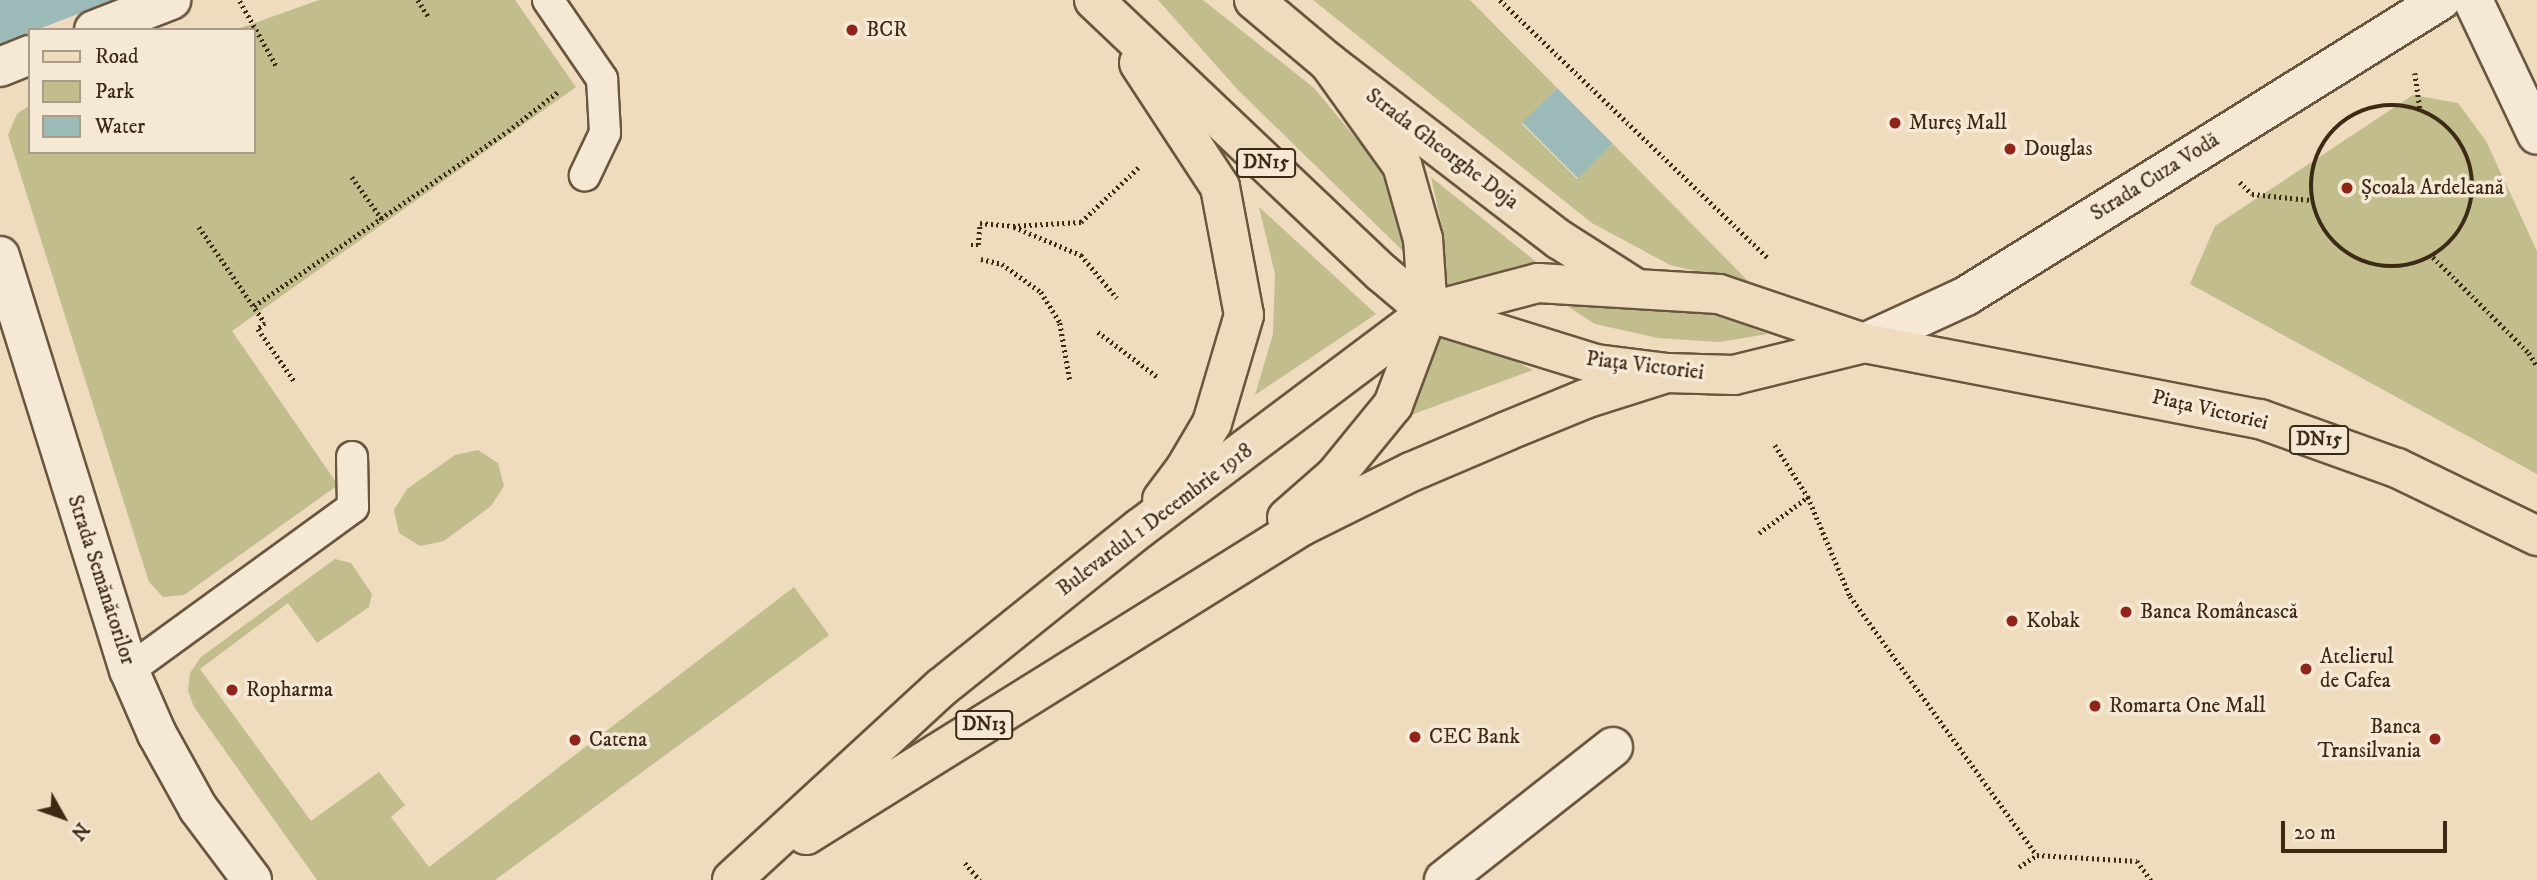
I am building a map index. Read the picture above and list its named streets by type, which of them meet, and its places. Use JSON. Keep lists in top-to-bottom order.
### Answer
{
  "streets": {
    "main road": [
      "Strada Gheorghe Doja",
      "DN15",
      "Piața Victoriei",
      "Bulevardul 1 Decembrie 1918",
      "DN13"
    ],
    "street": ["Strada Cuza Vodă", "Strada Semănătorilor"]
  },
  "crossings": [
    ["Strada Gheorghe Doja", "Piața Victoriei"],
    ["Strada Gheorghe Doja", "Bulevardul 1 Decembrie 1918"],
    ["DN15", "Piața Victoriei"],
    ["DN15", "Bulevardul 1 Decembrie 1918"],
    ["Strada Cuza Vodă", "Piața Victoriei"],
    ["Piața Victoriei", "Bulevardul 1 Decembrie 1918"]
  ],
  "places": [
    "BCR",
    "Mureș Mall",
    "Douglas",
    "Școala Ardeleană",
    "Banca Românească",
    "Kobak",
    "Atelierul de Cafea",
    "Ropharma",
    "Romarta One Mall",
    "CEC Bank",
    "Banca Transilvania",
    "Catena"
  ],
  "legend": ["Road", "Park", "Water"],
  "scale_bar": "20 m",
  "north": "bottom right"
}
